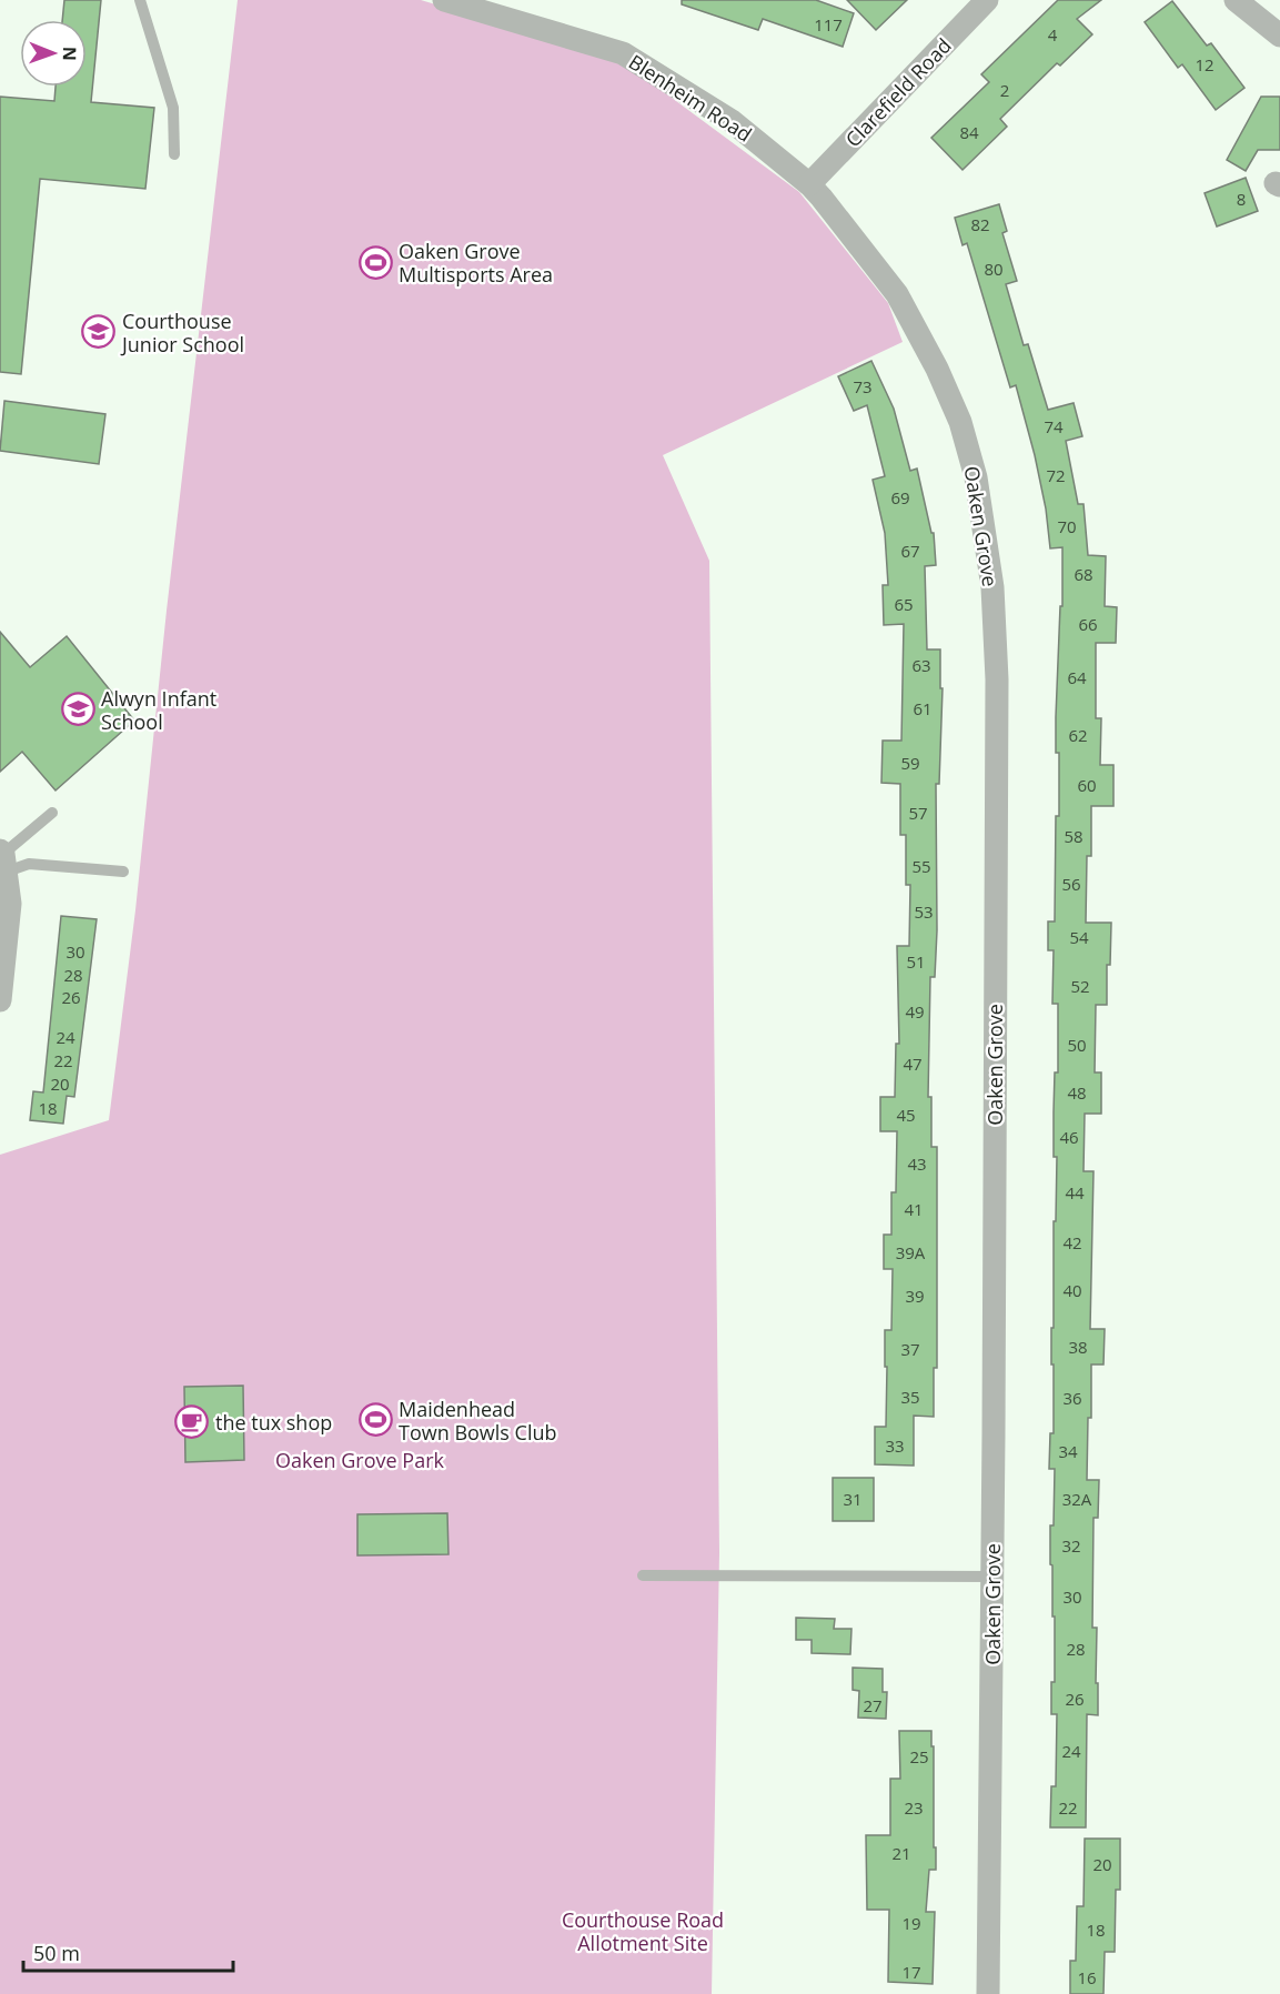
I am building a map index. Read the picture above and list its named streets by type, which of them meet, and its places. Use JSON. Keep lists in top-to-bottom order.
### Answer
{
  "streets": {
    "street": ["Clarefield Road", "Blenheim Road", "Oaken Grove"]
  },
  "crossings": [
    ["Clarefield Road", "Blenheim Road"],
    ["Clarefield Road", "Oaken Grove"],
    ["Blenheim Road", "Oaken Grove"]
  ],
  "parks": ["Oaken Grove Park", "Courthouse Road Allotment Site"],
  "places": {
    "sports": ["Oaken Grove Multisports Area", "Maidenhead Town Bowls Club"],
    "school or university": ["Courthouse Junior School", "Alwyn Infant School"],
    "cafe": ["the tux shop"]
  },
  "house_numbers": [
    "117",
    "4",
    "12",
    "2",
    "84",
    "8",
    "82",
    "80",
    "73",
    "74",
    "72",
    "69",
    "70",
    "67",
    "68",
    "65",
    "66",
    "63",
    "64",
    "61",
    "62",
    "59",
    "60",
    "57",
    "58",
    "55",
    "56",
    "53",
    "54",
    "30",
    "51",
    "28",
    "52",
    "26",
    "49",
    "24",
    "50",
    "22",
    "47",
    "20",
    "48",
    "18",
    "45",
    "46",
    "43",
    "44",
    "41",
    "42",
    "39A",
    "40",
    "39",
    "38",
    "37",
    "35",
    "36",
    "33",
    "34",
    "31",
    "32A",
    "32",
    "30",
    "28",
    "26",
    "27",
    "24",
    "25",
    "23",
    "22",
    "21",
    "20",
    "19",
    "18",
    "17",
    "16"
  ],
  "scale_bar": "50 m",
  "north": "right"
}
